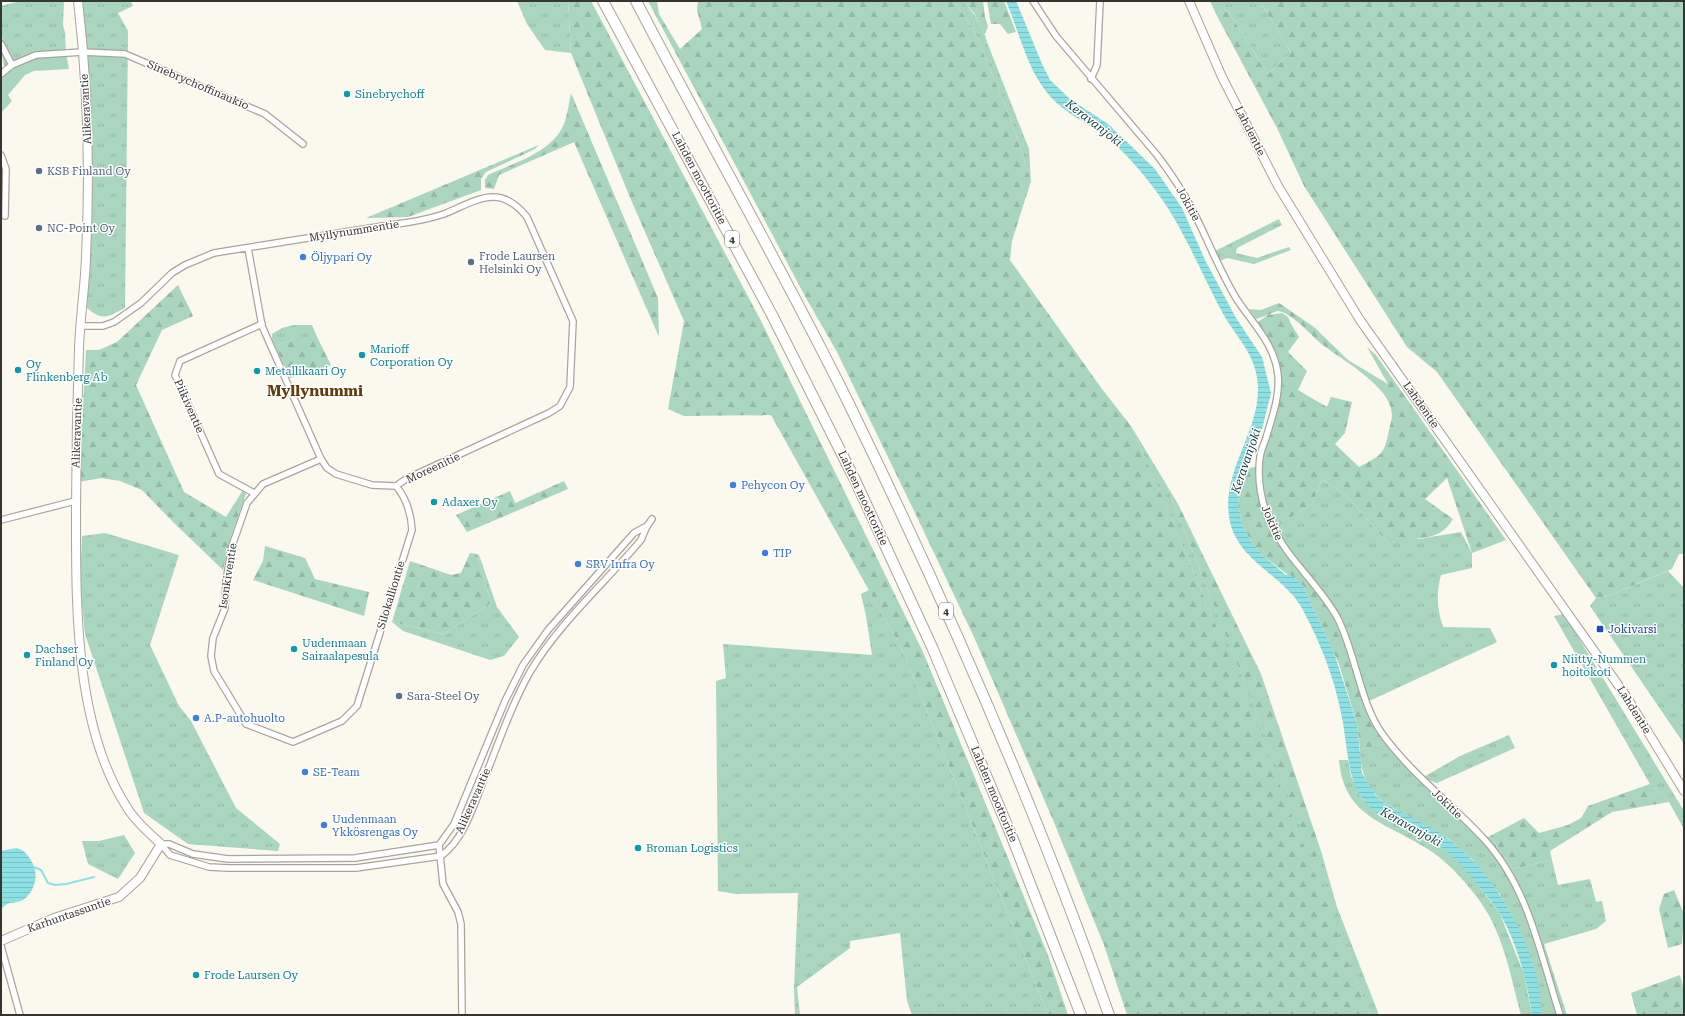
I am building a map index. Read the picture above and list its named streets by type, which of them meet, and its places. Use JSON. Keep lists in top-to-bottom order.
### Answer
{
  "streets": {
    "highway": ["Lahden moottoritie", "4"],
    "street": [
      "Sinebrychoffinaukio",
      "Alikeravantie",
      "Lahdentie",
      "Jokitie",
      "Myllynummentie",
      "Piikiventie",
      "Moreenitie",
      "Isonkiventie",
      "Silokalliontie",
      "Karhuntassuntie"
    ]
  },
  "crossings": [
    ["Sinebrychoffinaukio", "Alikeravantie"],
    ["Alikeravantie", "Myllynummentie"],
    ["Alikeravantie", "Karhuntassuntie"],
    ["Myllynummentie", "Moreenitie"],
    ["Piikiventie", "Moreenitie"],
    ["Piikiventie", "Isonkiventie"],
    ["Moreenitie", "Isonkiventie"],
    ["Moreenitie", "Silokalliontie"],
    ["Isonkiventie", "Silokalliontie"]
  ],
  "districts": ["Myllynummi"],
  "water": ["Keravanjoki"],
  "places": {
    "other": [
      "Sinebrychoff",
      "KSB Finland Oy",
      "NC-Point Oy",
      "Öljypari Oy",
      "Frode Laursen Helsinki Oy",
      "Marioff Corporation Oy",
      "Oy Flinkenberg Ab",
      "Metallikaari Oy",
      "Pehycon Oy",
      "Adaxer Oy",
      "TIP",
      "SRV Infra Oy",
      "Uudenmaan Sairaalapesula",
      "Dachser Finland Oy",
      "Niitty-Nummen hoitokoti",
      "Sara-Steel Oy",
      "A.P-autohuolto",
      "SE-Team",
      "Uudenmaan Ykkösrengas Oy",
      "Broman Logistics",
      "Frode Laursen Oy"
    ],
    "transit": ["Jokivarsi"]
  }
}
